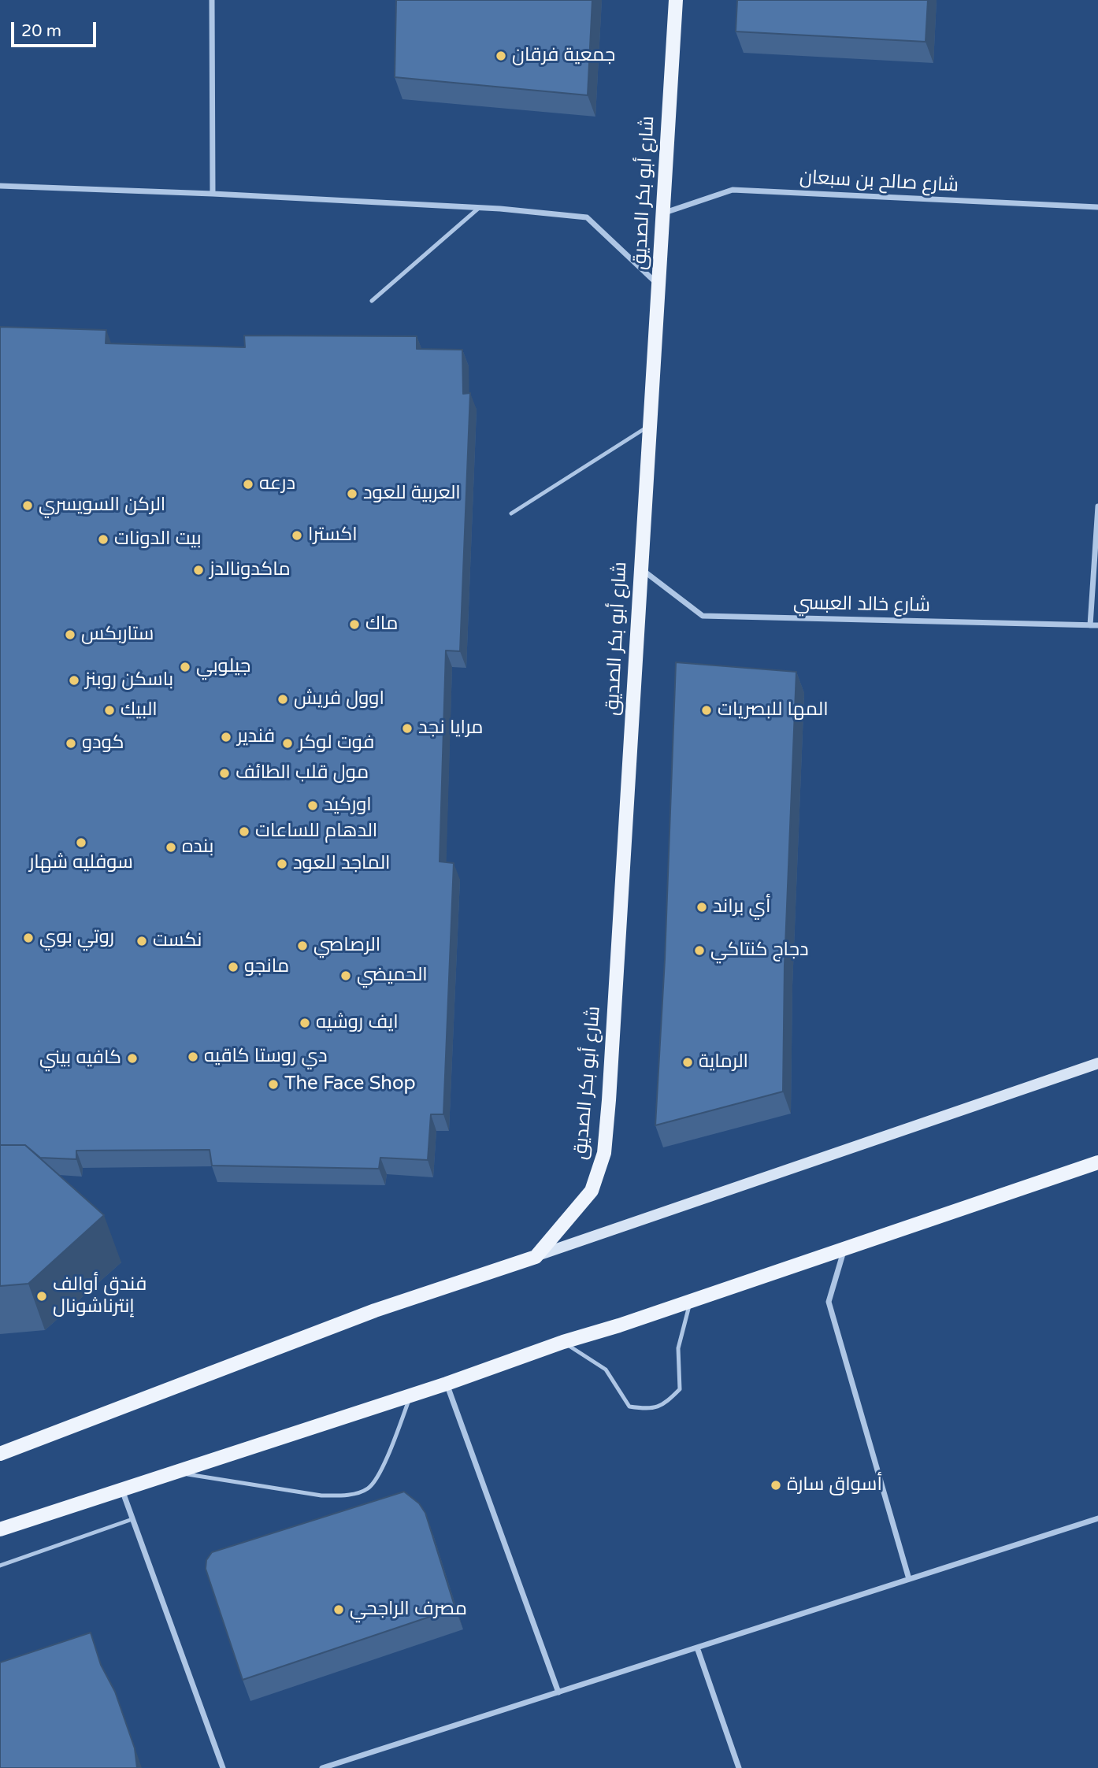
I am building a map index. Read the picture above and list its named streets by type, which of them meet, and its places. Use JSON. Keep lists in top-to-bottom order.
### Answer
{
  "streets": {
    "main road": ["شارع أبو بكر الصديق"],
    "street": ["شارع صالح بن سبعان", "شارع خالد العبسي"]
  },
  "crossings": [
    ["شارع صالح بن سبعان", "شارع أبو بكر الصديق"],
    ["شارع أبو بكر الصديق", "شارع خالد العبسي"]
  ],
  "places": [
    "جمعية فرقان",
    "درعه",
    "العربية للعود",
    "الركن السويسري",
    "اكسترا",
    "بيت الدونات",
    "ماكدونالدز",
    "ماك",
    "ستاربكس",
    "جيلوبي",
    "باسكن روبنز",
    "اوول فريش",
    "البيك",
    "المها للبصريات",
    "مرايا نجد",
    "فندير",
    "كودو",
    "فوت لوكر",
    "مول قلب الطائف",
    "اوركيد",
    "الدهام للساعات",
    "سوفليه شهار",
    "بنده",
    "الماجد للعود",
    "أي براند",
    "روتي بوي",
    "نكست",
    "الرصاصي",
    "دجاج كنتاكي",
    "مانجو",
    "الحميضي",
    "ايف روشيه",
    "دي روستا كاقيه",
    "كافيه بيني",
    "الرماية",
    "The Face Shop",
    "فندق أوالف إنترناشونال",
    "أسواق سارة",
    "مصرف الراجحي"
  ],
  "scale_bar": "20 m"
}
